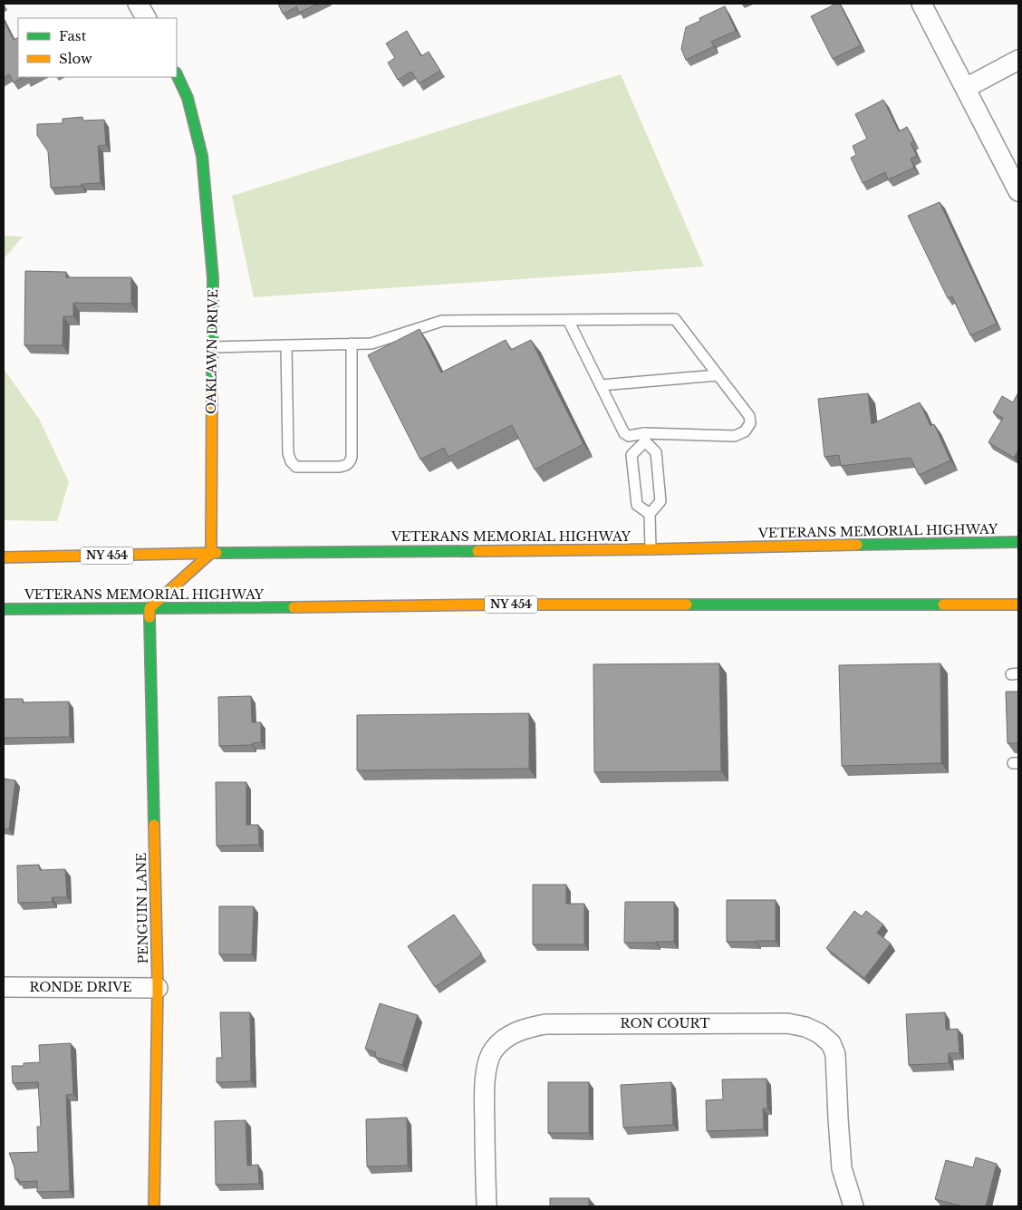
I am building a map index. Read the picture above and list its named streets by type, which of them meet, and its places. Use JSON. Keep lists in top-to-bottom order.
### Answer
{
  "streets": {
    "main road": [
      "OAKLAWN DRIVE",
      "VETERANS MEMORIAL HIGHWAY",
      "NY 454",
      "PENGUIN LANE"
    ],
    "street": ["RONDE DRIVE", "RON COURT"]
  },
  "crossings": [
    ["OAKLAWN DRIVE", "VETERANS MEMORIAL HIGHWAY"],
    ["VETERANS MEMORIAL HIGHWAY", "PENGUIN LANE"],
    ["PENGUIN LANE", "RONDE DRIVE"]
  ],
  "legend": ["Fast", "Slow"]
}
